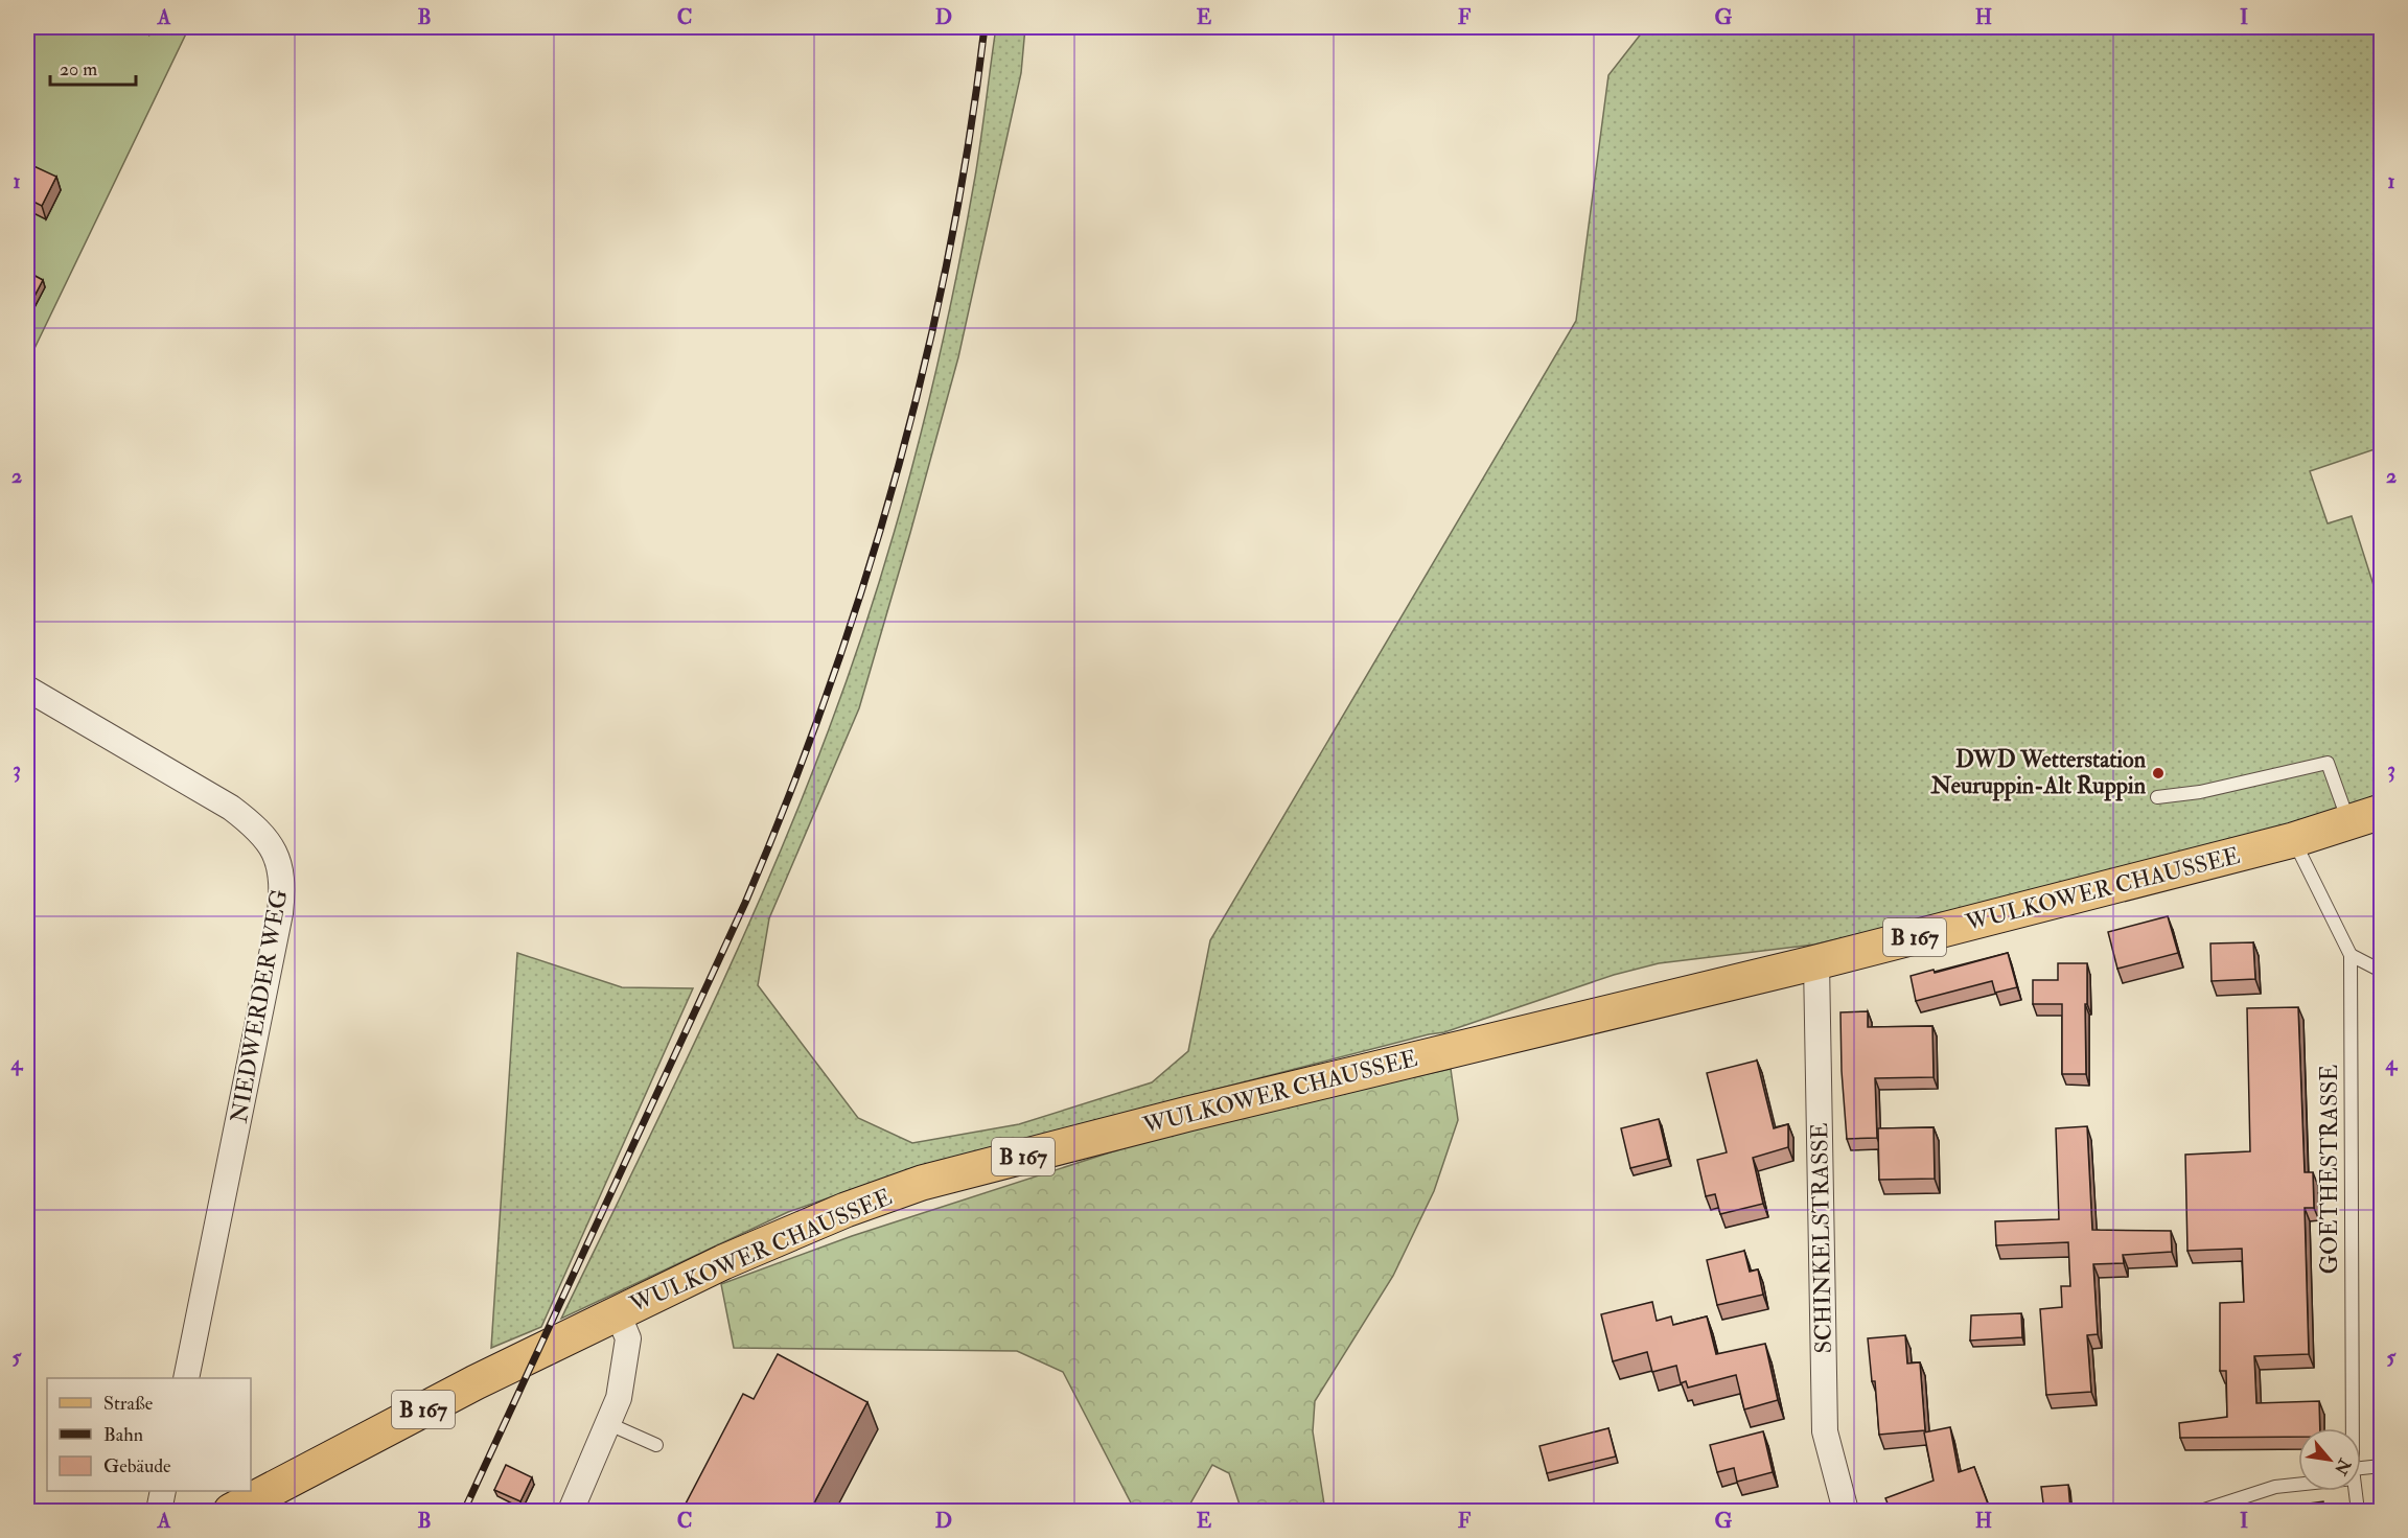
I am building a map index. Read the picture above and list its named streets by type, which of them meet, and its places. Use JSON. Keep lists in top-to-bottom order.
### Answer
{
  "streets": {
    "main road": ["WULKOWER CHAUSSEE", "B 167"],
    "street": ["NIEDWERDER WEG", "SCHINKELSTRASSE"],
    "lane": ["GOETHESTRASSE"]
  },
  "crossings": [
    ["WULKOWER CHAUSSEE", "GOETHESTRASSE"],
    ["WULKOWER CHAUSSEE", "SCHINKELSTRASSE"]
  ],
  "places": ["DWD Wetterstation Neuruppin-Alt Ruppin"],
  "legend": ["Straße", "Bahn", "Gebäude"],
  "scale_bar": "20 m",
  "north": "bottom right",
  "grid": {
    "columns": [
      "A",
      "B",
      "C",
      "D",
      "E",
      "F",
      "G",
      "H",
      "I"
    ],
    "rows": [
      "1",
      "2",
      "3",
      "4",
      "5"
    ]
  }
}
